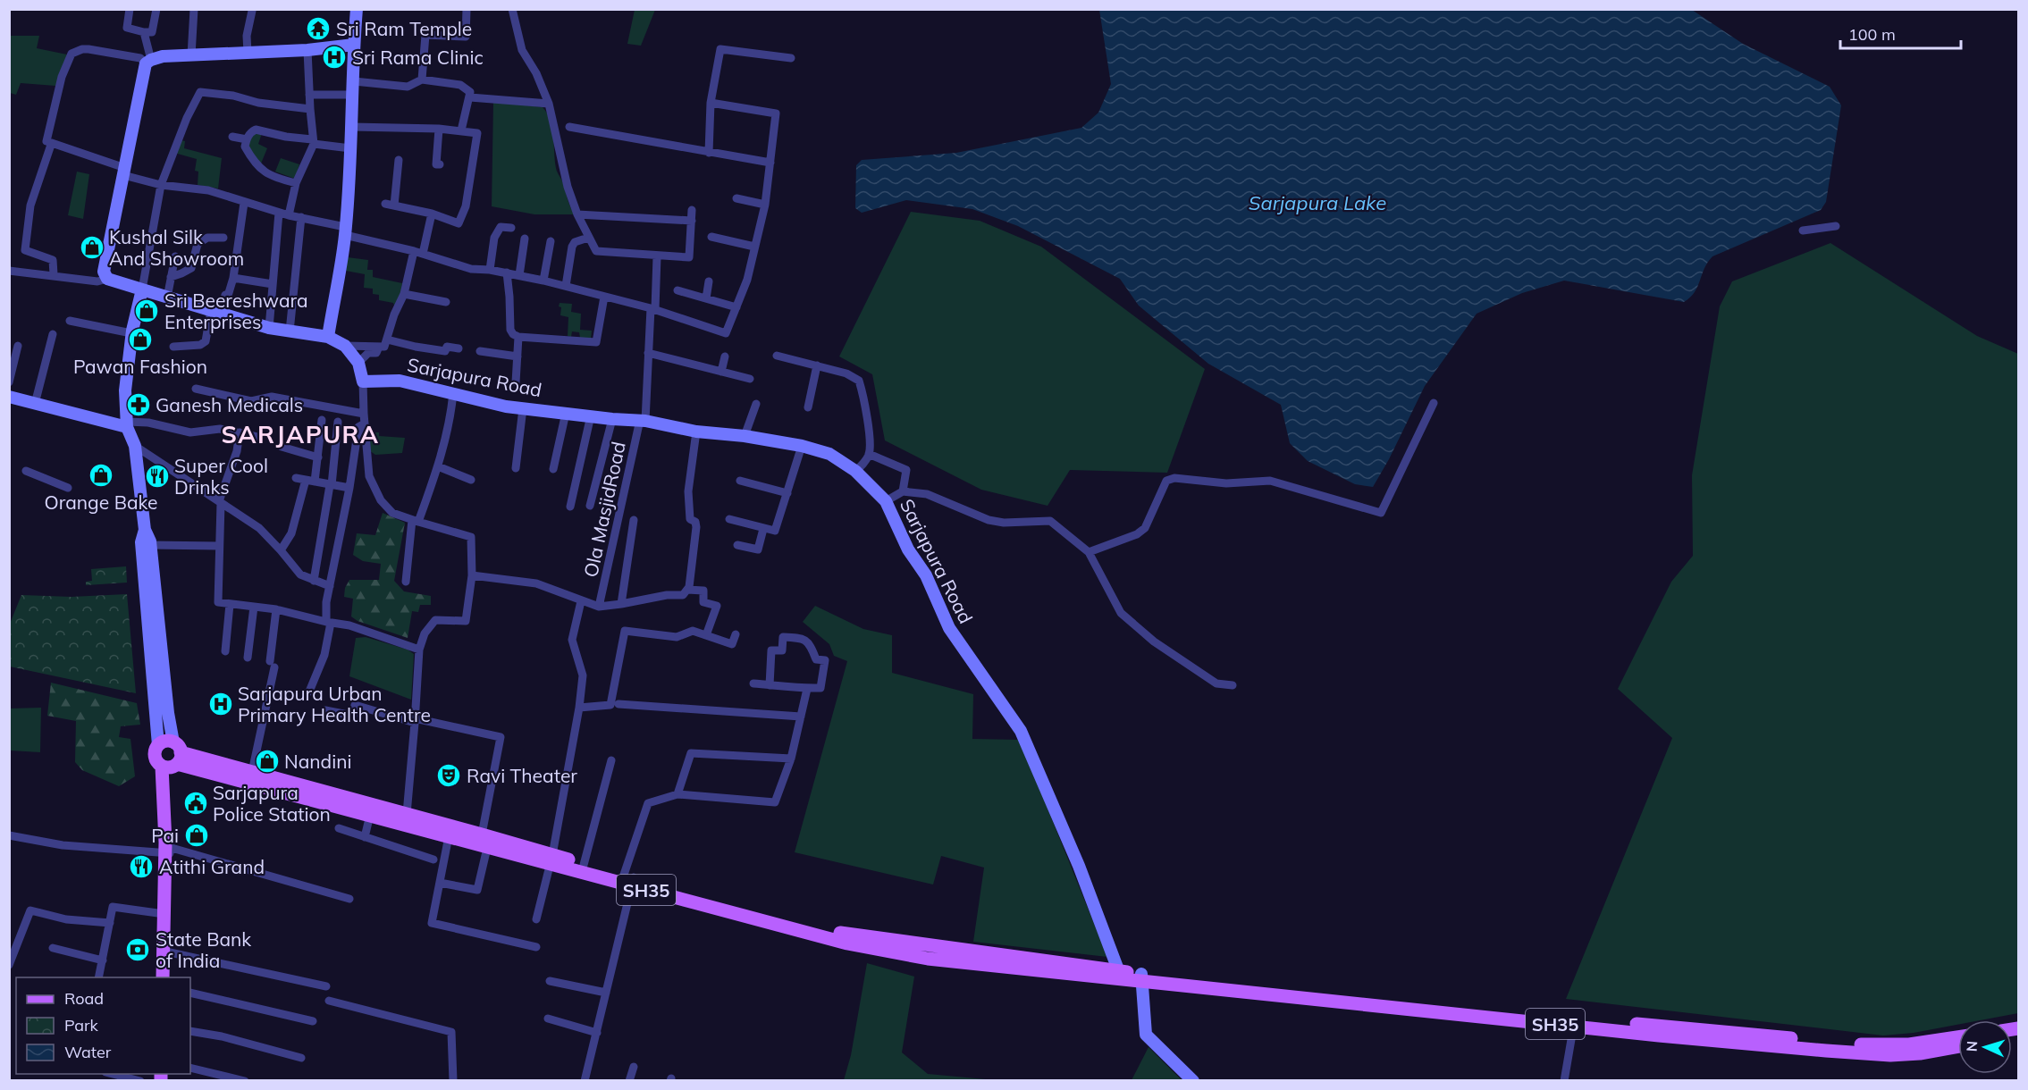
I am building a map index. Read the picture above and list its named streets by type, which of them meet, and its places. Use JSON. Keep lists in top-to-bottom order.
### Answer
{
  "streets": {
    "main road": ["SH35"],
    "street": ["Sarjapura Road", "Ola MasjidRoad"]
  },
  "crossings": [
    ["Sarjapura Road", "Ola MasjidRoad"],
    ["Sarjapura Road", "SH35"]
  ],
  "districts": ["SARJAPURA"],
  "water": ["Sarjapura Lake"],
  "places": {
    "temple": ["Sri Ram Temple"],
    "hospital": ["Sri Rama Clinic", "Sarjapura Urban Primary Health Centre"],
    "shop": [
      "Kushal Silk And Showroom",
      "Sri Beereshwara Enterprises",
      "Pawan Fashion",
      "Orange Bake",
      "Nandini",
      "Pai"
    ],
    "pharmacy": ["Ganesh Medicals"],
    "restaurant": ["Super Cool Drinks", "Atithi Grand"],
    "theatre": ["Ravi Theater"],
    "public building": ["Sarjapura Police Station"],
    "bank": ["State Bank of India"]
  },
  "legend": ["Road", "Park", "Water"],
  "scale_bar": "100 m",
  "north": "left"
}
